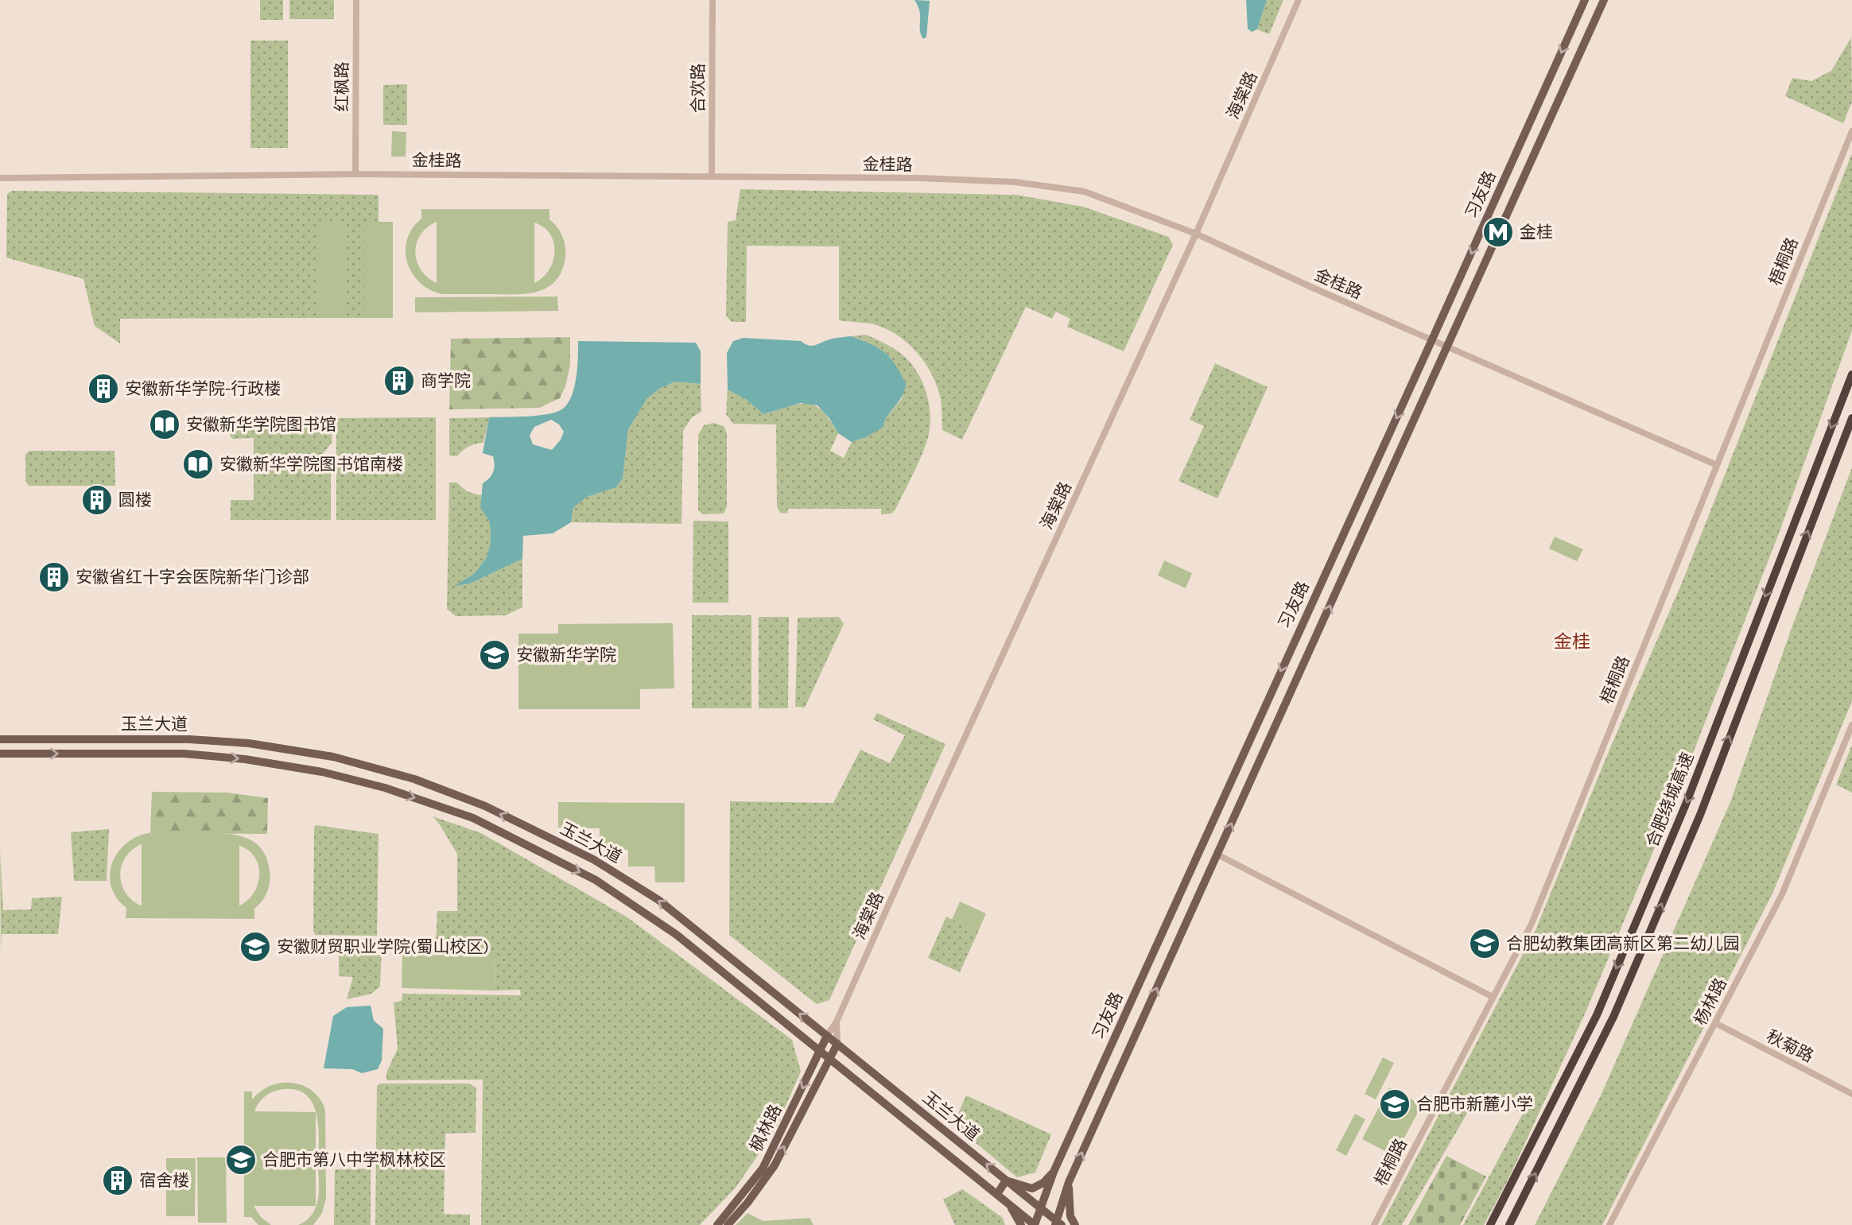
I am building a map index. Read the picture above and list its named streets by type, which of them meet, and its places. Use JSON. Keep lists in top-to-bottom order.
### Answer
{
  "streets": {
    "highway": ["合肥绕城高速"],
    "main road": ["习友路", "玉兰大道", "枫林路"],
    "street": [
      "红枫路",
      "合欢路",
      "海棠路",
      "金桂路",
      "梧桐路",
      "杨林路",
      "秋菊路"
    ]
  },
  "crossings": [
    ["红枫路", "金桂路"],
    ["合欢路", "金桂路"],
    ["海棠路", "金桂路"],
    ["海棠路", "玉兰大道"],
    ["海棠路", "枫林路"],
    ["金桂路", "习友路"],
    ["金桂路", "梧桐路"],
    ["习友路", "玉兰大道"],
    ["玉兰大道", "枫林路"],
    ["杨林路", "秋菊路"]
  ],
  "districts": ["金桂"],
  "places": {
    "metro station": ["金桂"],
    "building": [
      "商学院",
      "安徽新华学院-行政楼",
      "圆楼",
      "安徽省红十字会医院新华门诊部",
      "宿舍楼"
    ],
    "library": ["安徽新华学院图书馆", "安徽新华学院图书馆南楼"],
    "school or university": [
      "安徽新华学院",
      "合肥幼教集团高新区第二幼儿园",
      "安徽财贸职业学院(蜀山校区)",
      "合肥市新麓小学",
      "合肥市第八中学枫林校区"
    ]
  }
}
